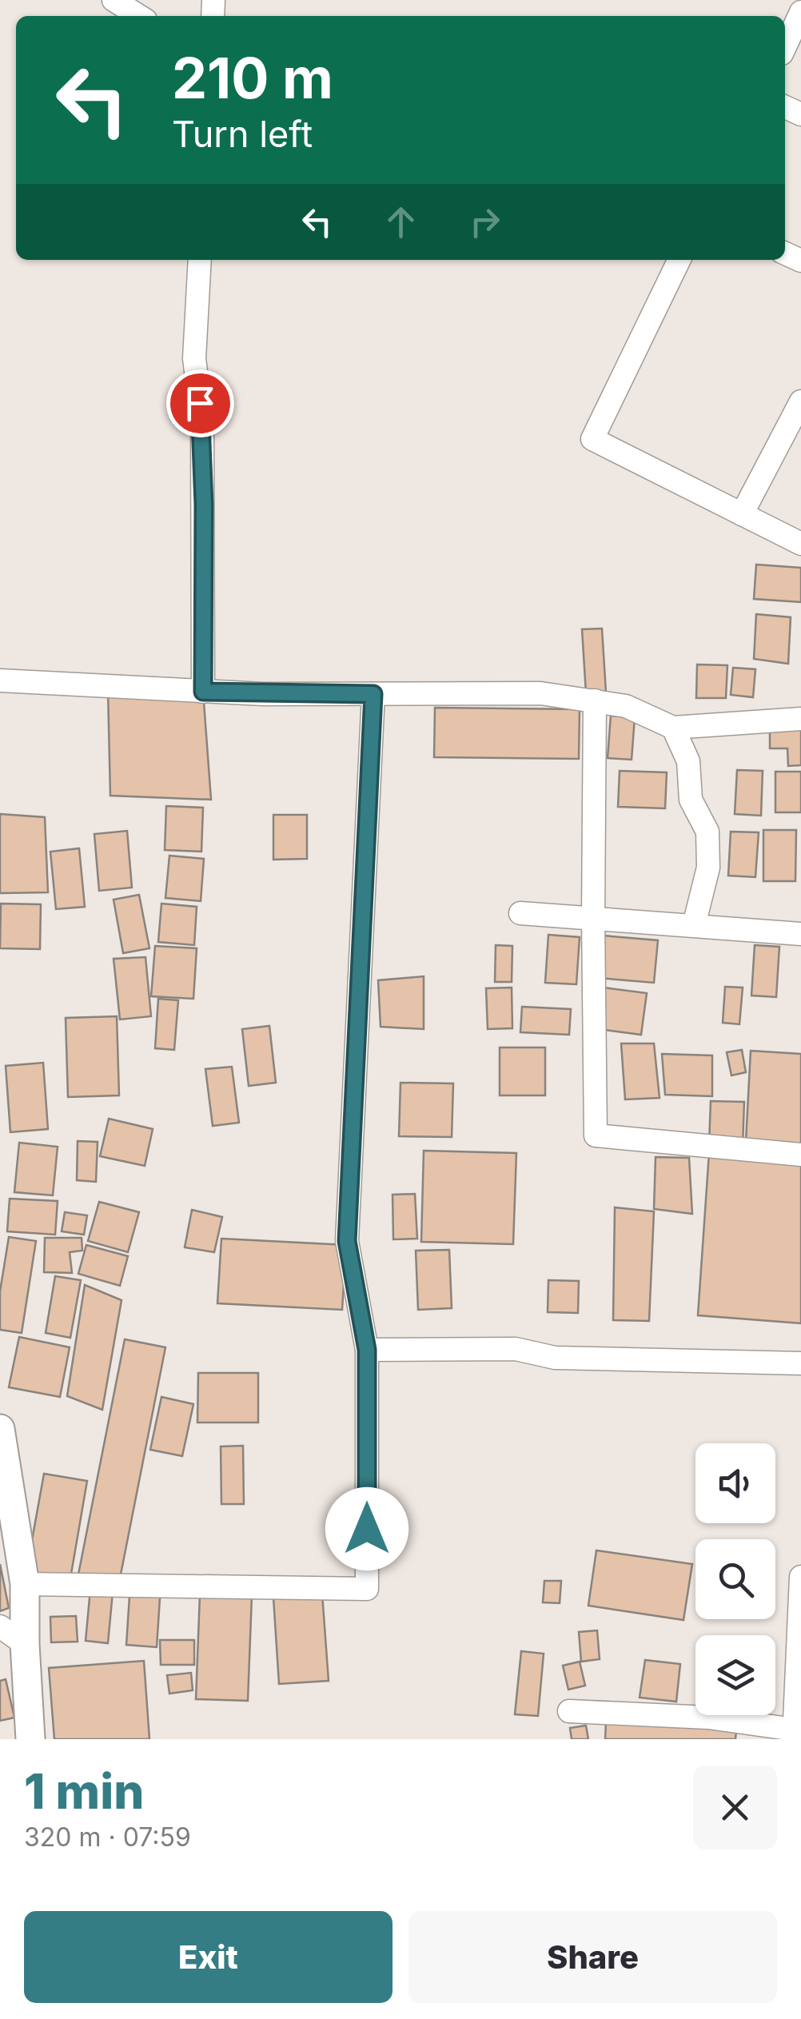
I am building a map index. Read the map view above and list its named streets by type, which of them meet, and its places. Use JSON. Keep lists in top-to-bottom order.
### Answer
{
  "page": {
    "turn": ["210 m", "Turn left"],
    "heading": ["1 min", "320 m · 07:59"],
    "buttons": ["Exit", "Share"]
  }
}
